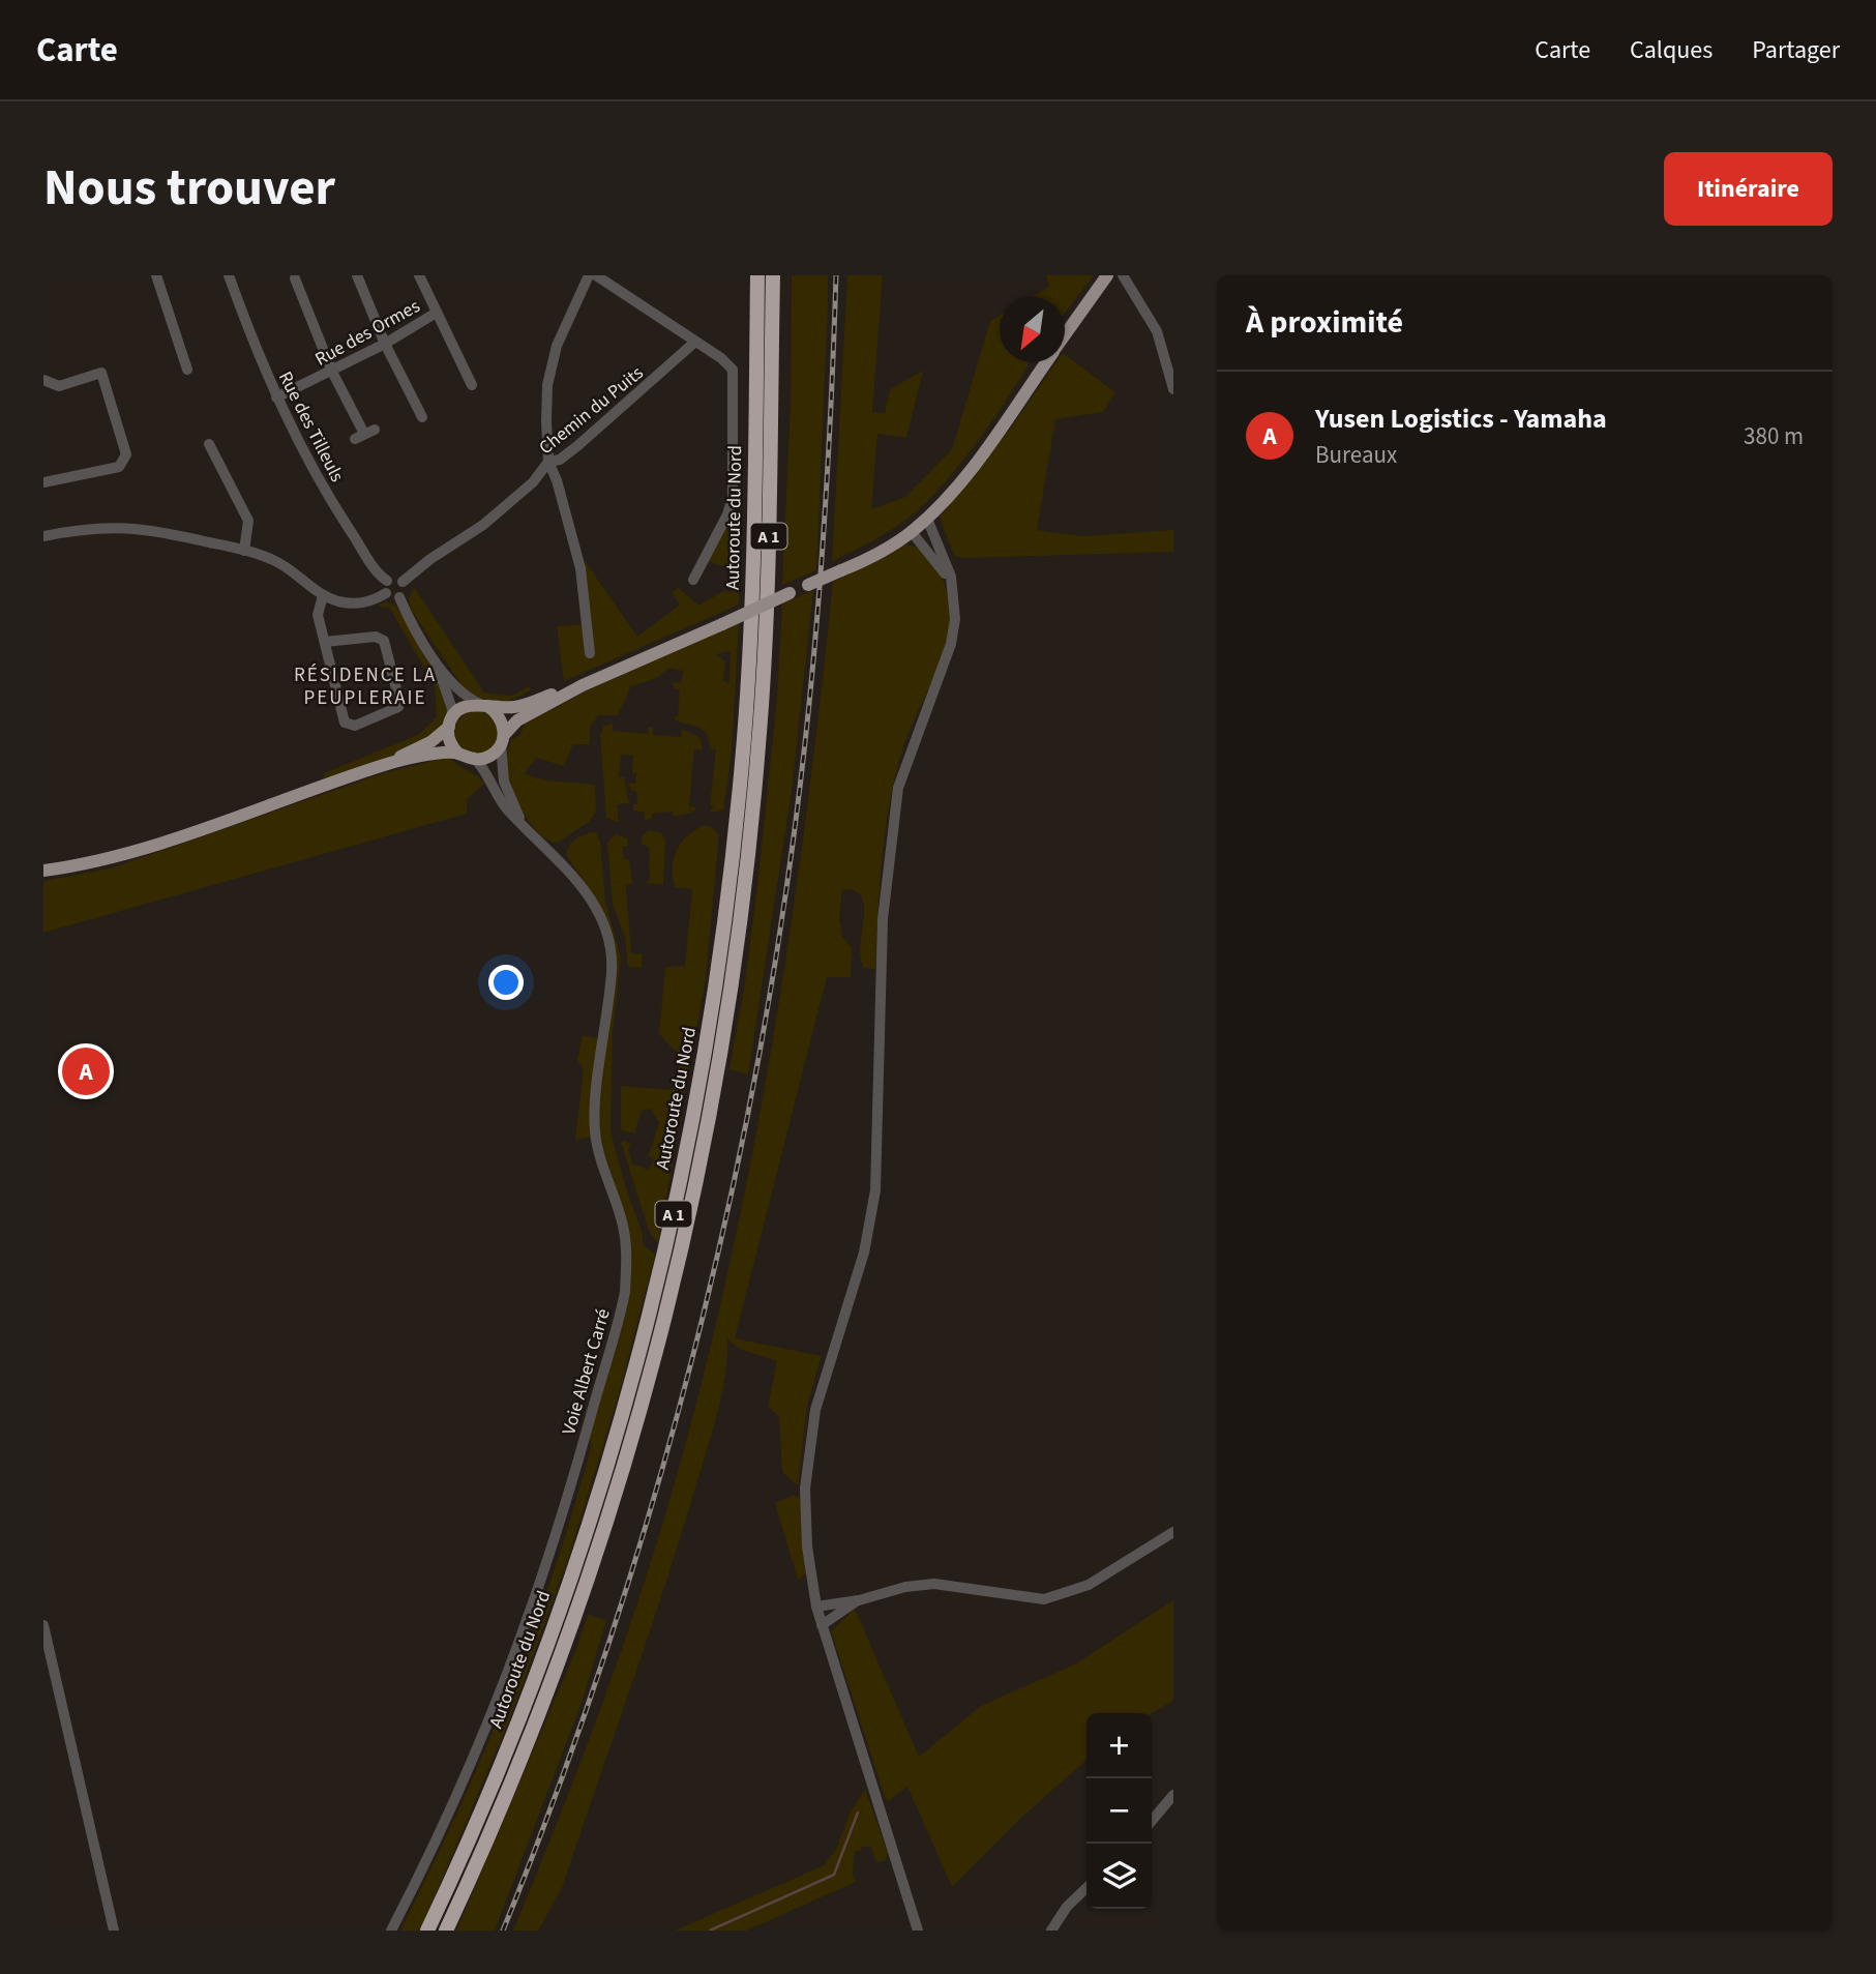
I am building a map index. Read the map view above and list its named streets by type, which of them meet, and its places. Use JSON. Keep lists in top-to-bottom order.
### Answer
{
  "streets": {
    "highway": ["Autoroute du Nord", "A 1"],
    "street": [
      "Rue des Ormes",
      "Chemin du Puits",
      "Rue des Tilleuls",
      "Voie Albert Carré"
    ]
  },
  "crossings": [
    ["Rue des Ormes", "Rue des Tilleuls"],
    ["Chemin du Puits", "Rue des Tilleuls"]
  ],
  "districts": ["RÉSIDENCE LA PEUPLERAIE"],
  "north": "bottom left",
  "page": {
    "header": "Carte",
    "nav": ["Carte", "Calques", "Partager"],
    "title": "Nous trouver",
    "buttons": "Itinéraire",
    "heading": "À proximité",
    "list": [
      {
        "mark": "A",
        "name": "Yusen Logistics - Yamaha",
        "note": "Bureaux",
        "value": "380 m"
      }
    ],
    "pins": "A",
    "map_buttons": ["+", "−"]
  }
}
